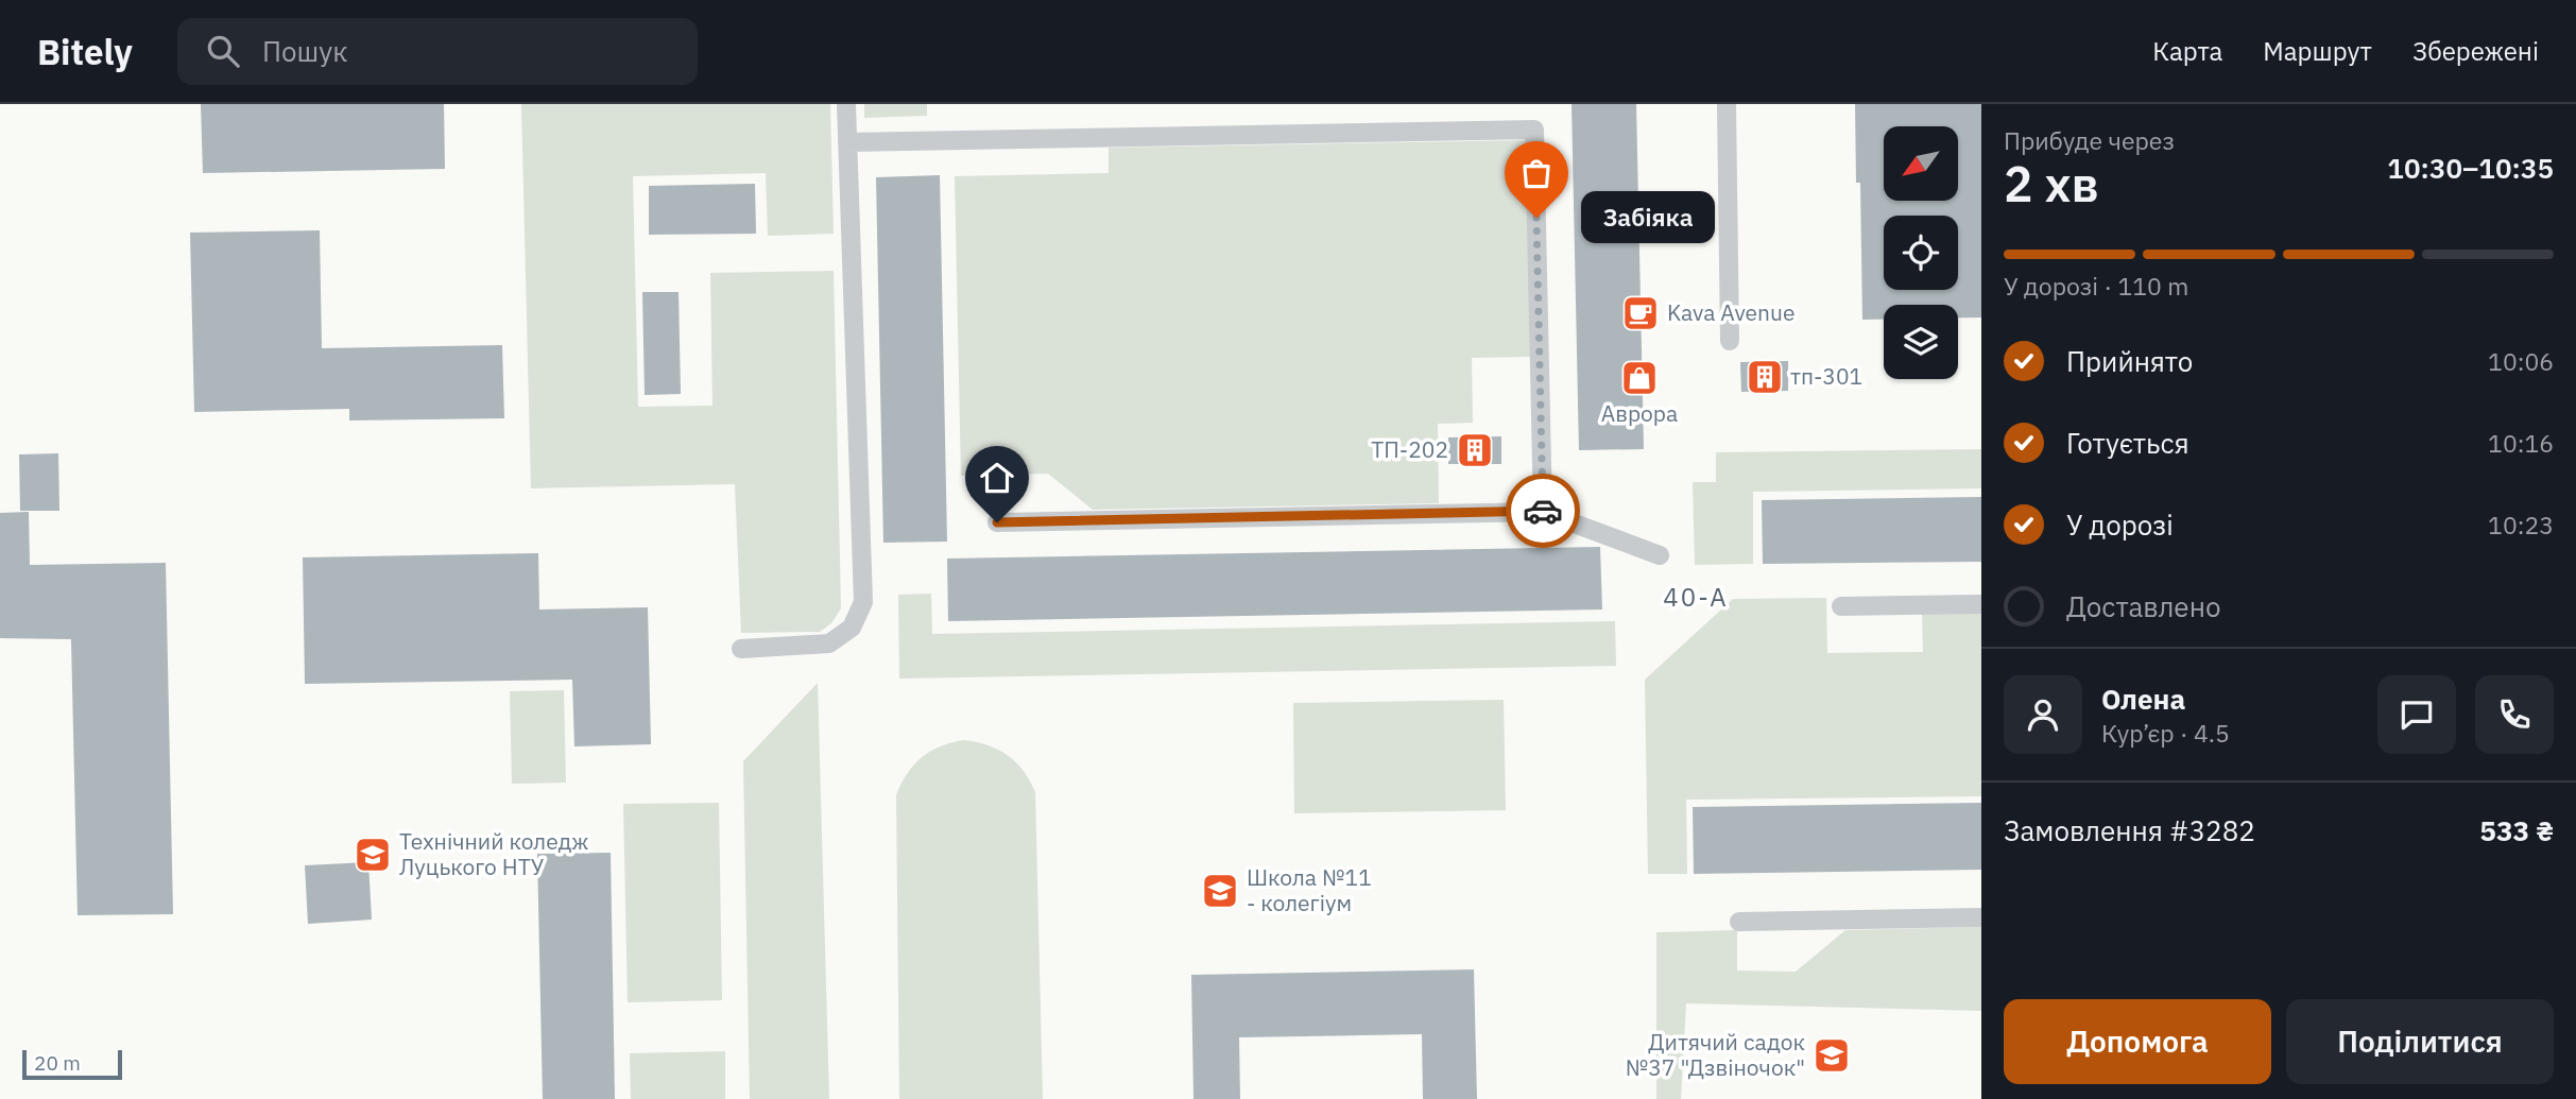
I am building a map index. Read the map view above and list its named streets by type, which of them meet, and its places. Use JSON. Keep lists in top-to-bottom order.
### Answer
{
  "districts": ["40-А"],
  "places": {
    "other": ["Забіяка"],
    "cafe": ["Kava Avenue"],
    "building": ["тп-301", "ТП-202"],
    "shop": ["Аврора"],
    "school or university": ["Технічний коледж Луцького НТУ", "Школа №11 - колегіум", "Дитячий садок №37 \"Дзвіночок\""]
  },
  "scale_bar": "20 m",
  "north": "bottom left",
  "page": {
    "header": "Bitely",
    "search": "Пошук",
    "nav": ["Карта", "Маршрут", "Збережені"],
    "heading": ["2 хв", "Прибуде через", "10:30–10:35"],
    "panel": [
      "Олена",
      "Кур’єр · 4.5",
      "Замовлення #3282",
      "533 ₴"
    ],
    "bubble": "Забіяка",
    "bar": "У дорозі · 110 m",
    "list": [
      ["Прийнято", "10:06"],
      ["Готується", "10:16"],
      ["У дорозі", "10:23"],
      "Доставлено"
    ],
    "buttons": ["Допомога", "Поділитися"],
    "scale": "20 m"
  }
}
